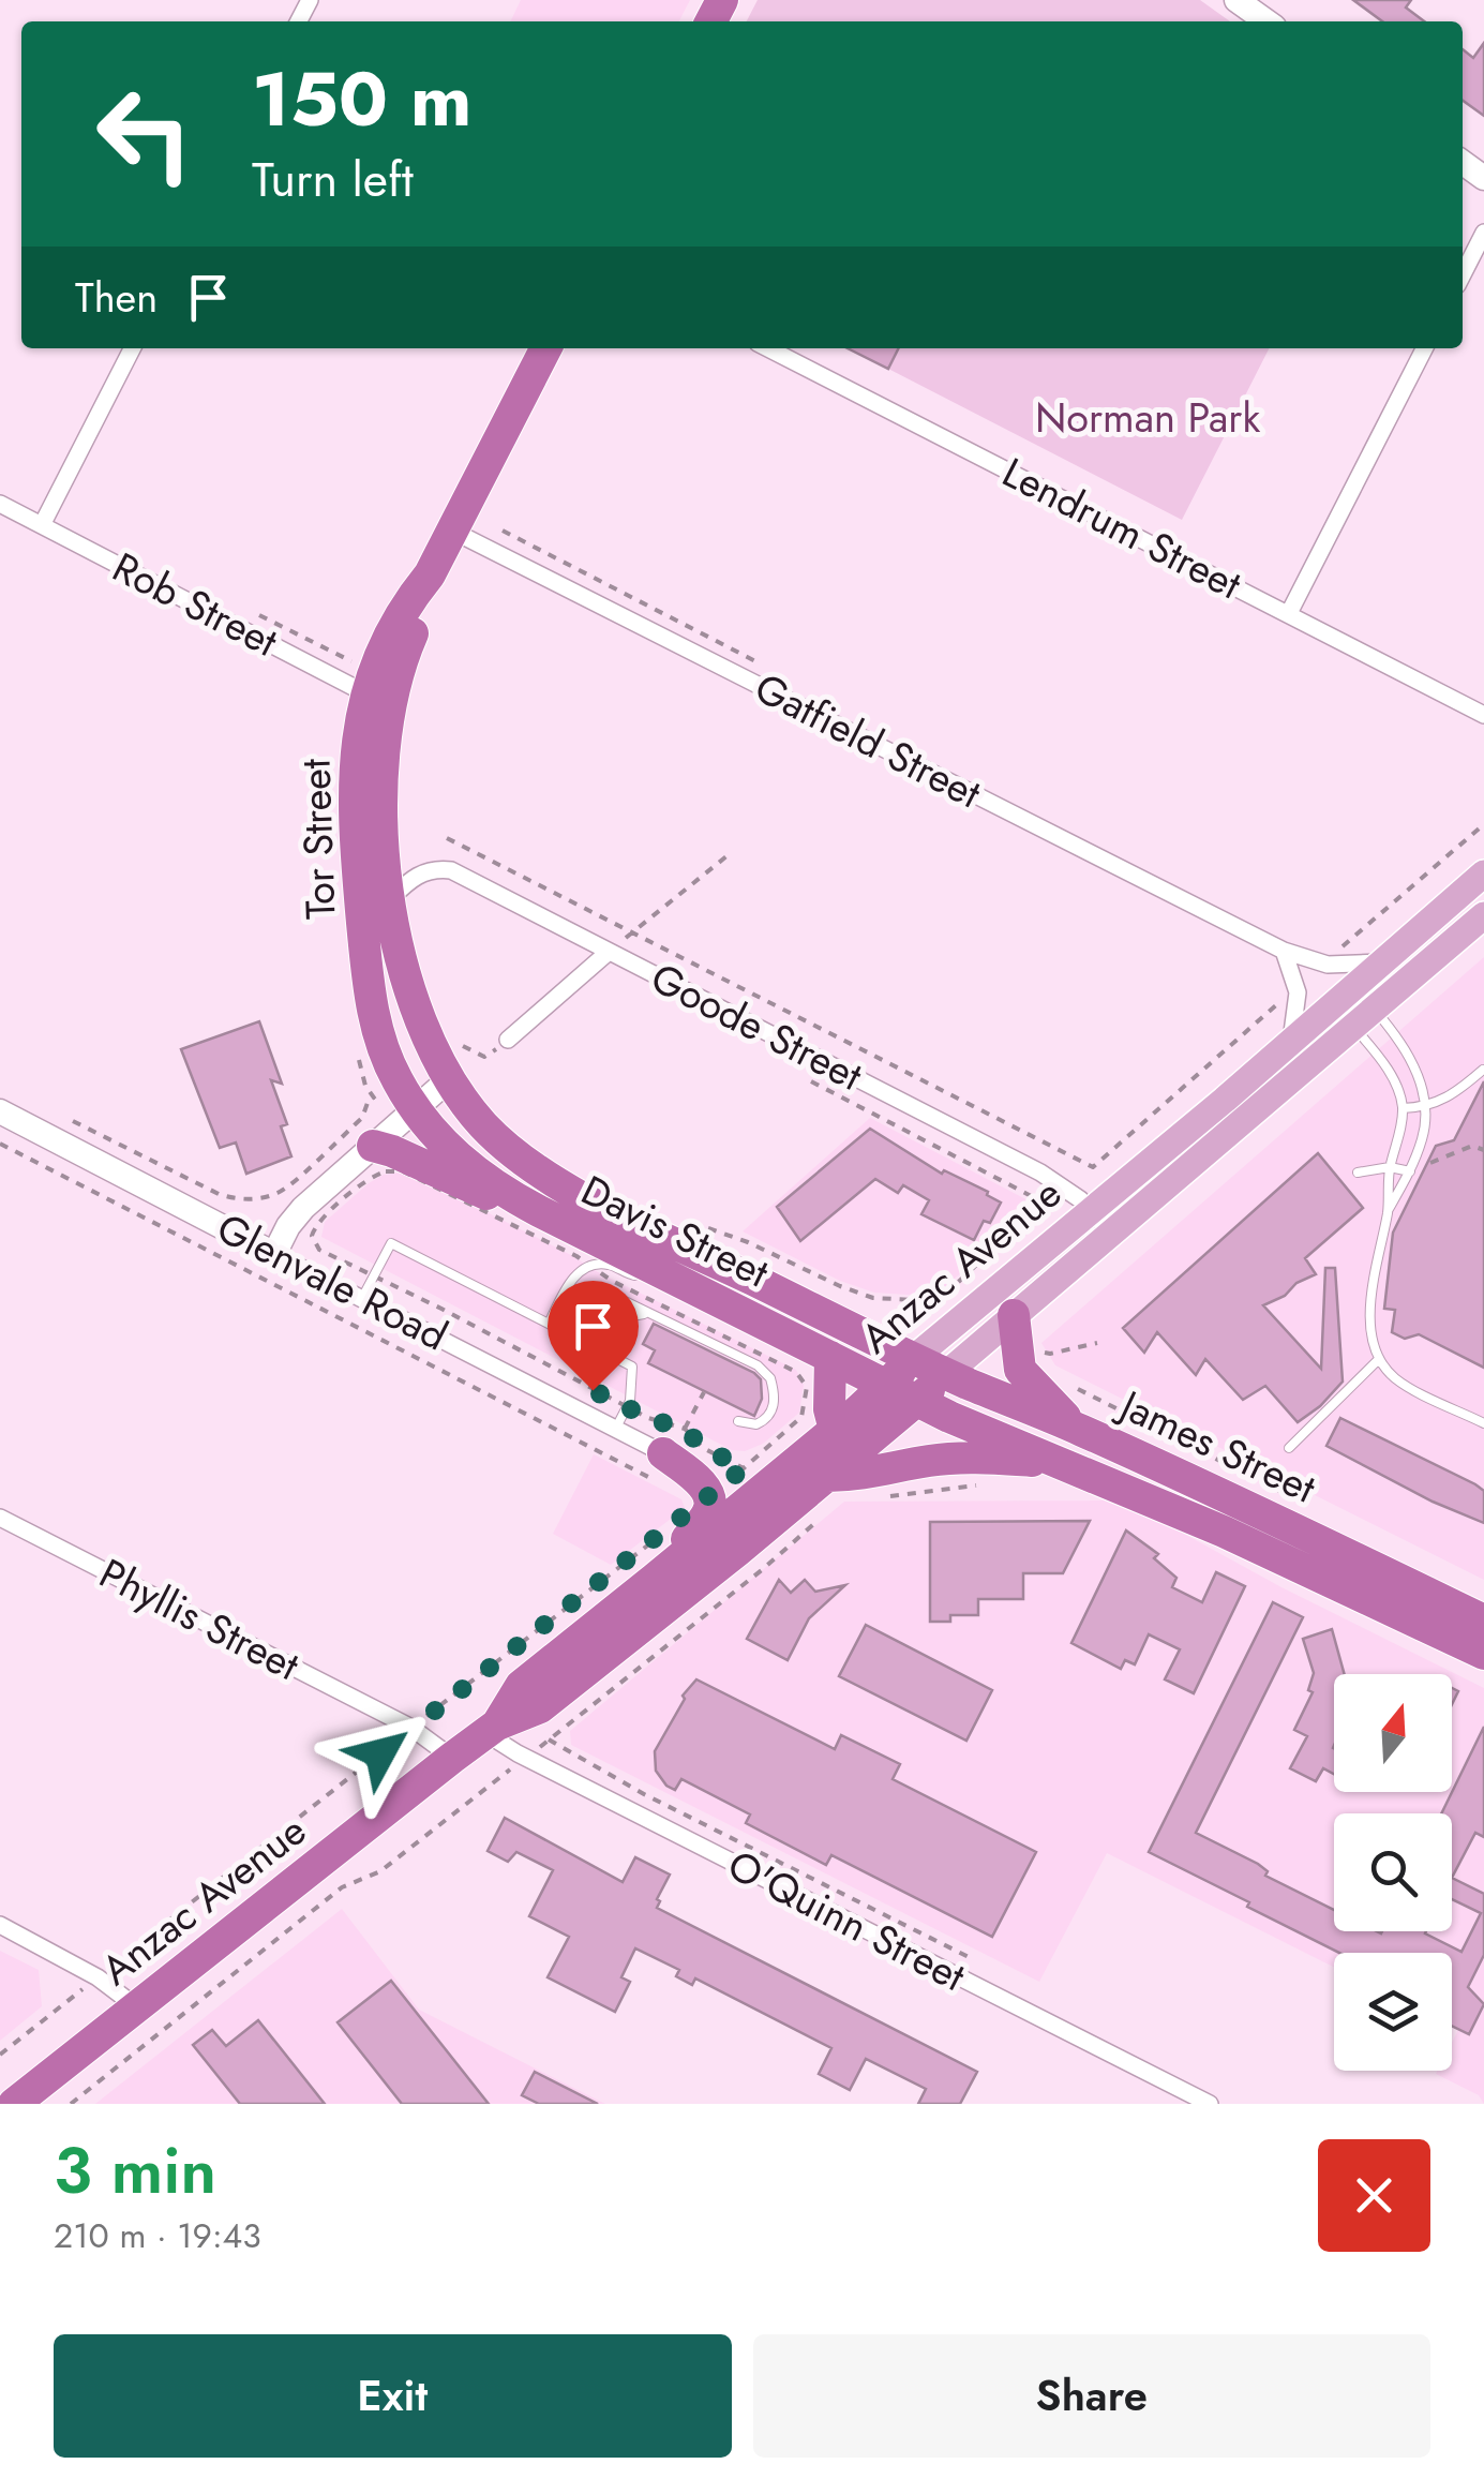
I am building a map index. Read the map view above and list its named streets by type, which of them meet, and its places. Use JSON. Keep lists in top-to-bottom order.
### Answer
{
  "streets": {
    "highway": [
      "Tor Street",
      "Davis Street",
      "Anzac Avenue",
      "James Street"
    ],
    "street": [
      "Lendrum Street",
      "Rob Street",
      "Gatfield Street",
      "Goode Street",
      "Glenvale Road",
      "Phyllis Street",
      "O'Quinn Street"
    ]
  },
  "crossings": [
    ["Rob Street", "Tor Street"],
    ["Gatfield Street", "Tor Street"],
    ["Gatfield Street", "Anzac Avenue"],
    ["Tor Street", "Goode Street"],
    ["Tor Street", "Davis Street"],
    ["Goode Street", "Anzac Avenue"],
    ["Davis Street", "Anzac Avenue"],
    ["Davis Street", "James Street"],
    ["Anzac Avenue", "James Street"],
    ["Anzac Avenue", "Phyllis Street"],
    ["Anzac Avenue", "O'Quinn Street"]
  ],
  "parks": ["Norman Park"],
  "north": "top",
  "page": {
    "turn": ["150 m", "Turn left"],
    "then": "Then",
    "heading": ["3 min", "210 m · 19:43"],
    "buttons": ["Exit", "Share"]
  }
}
